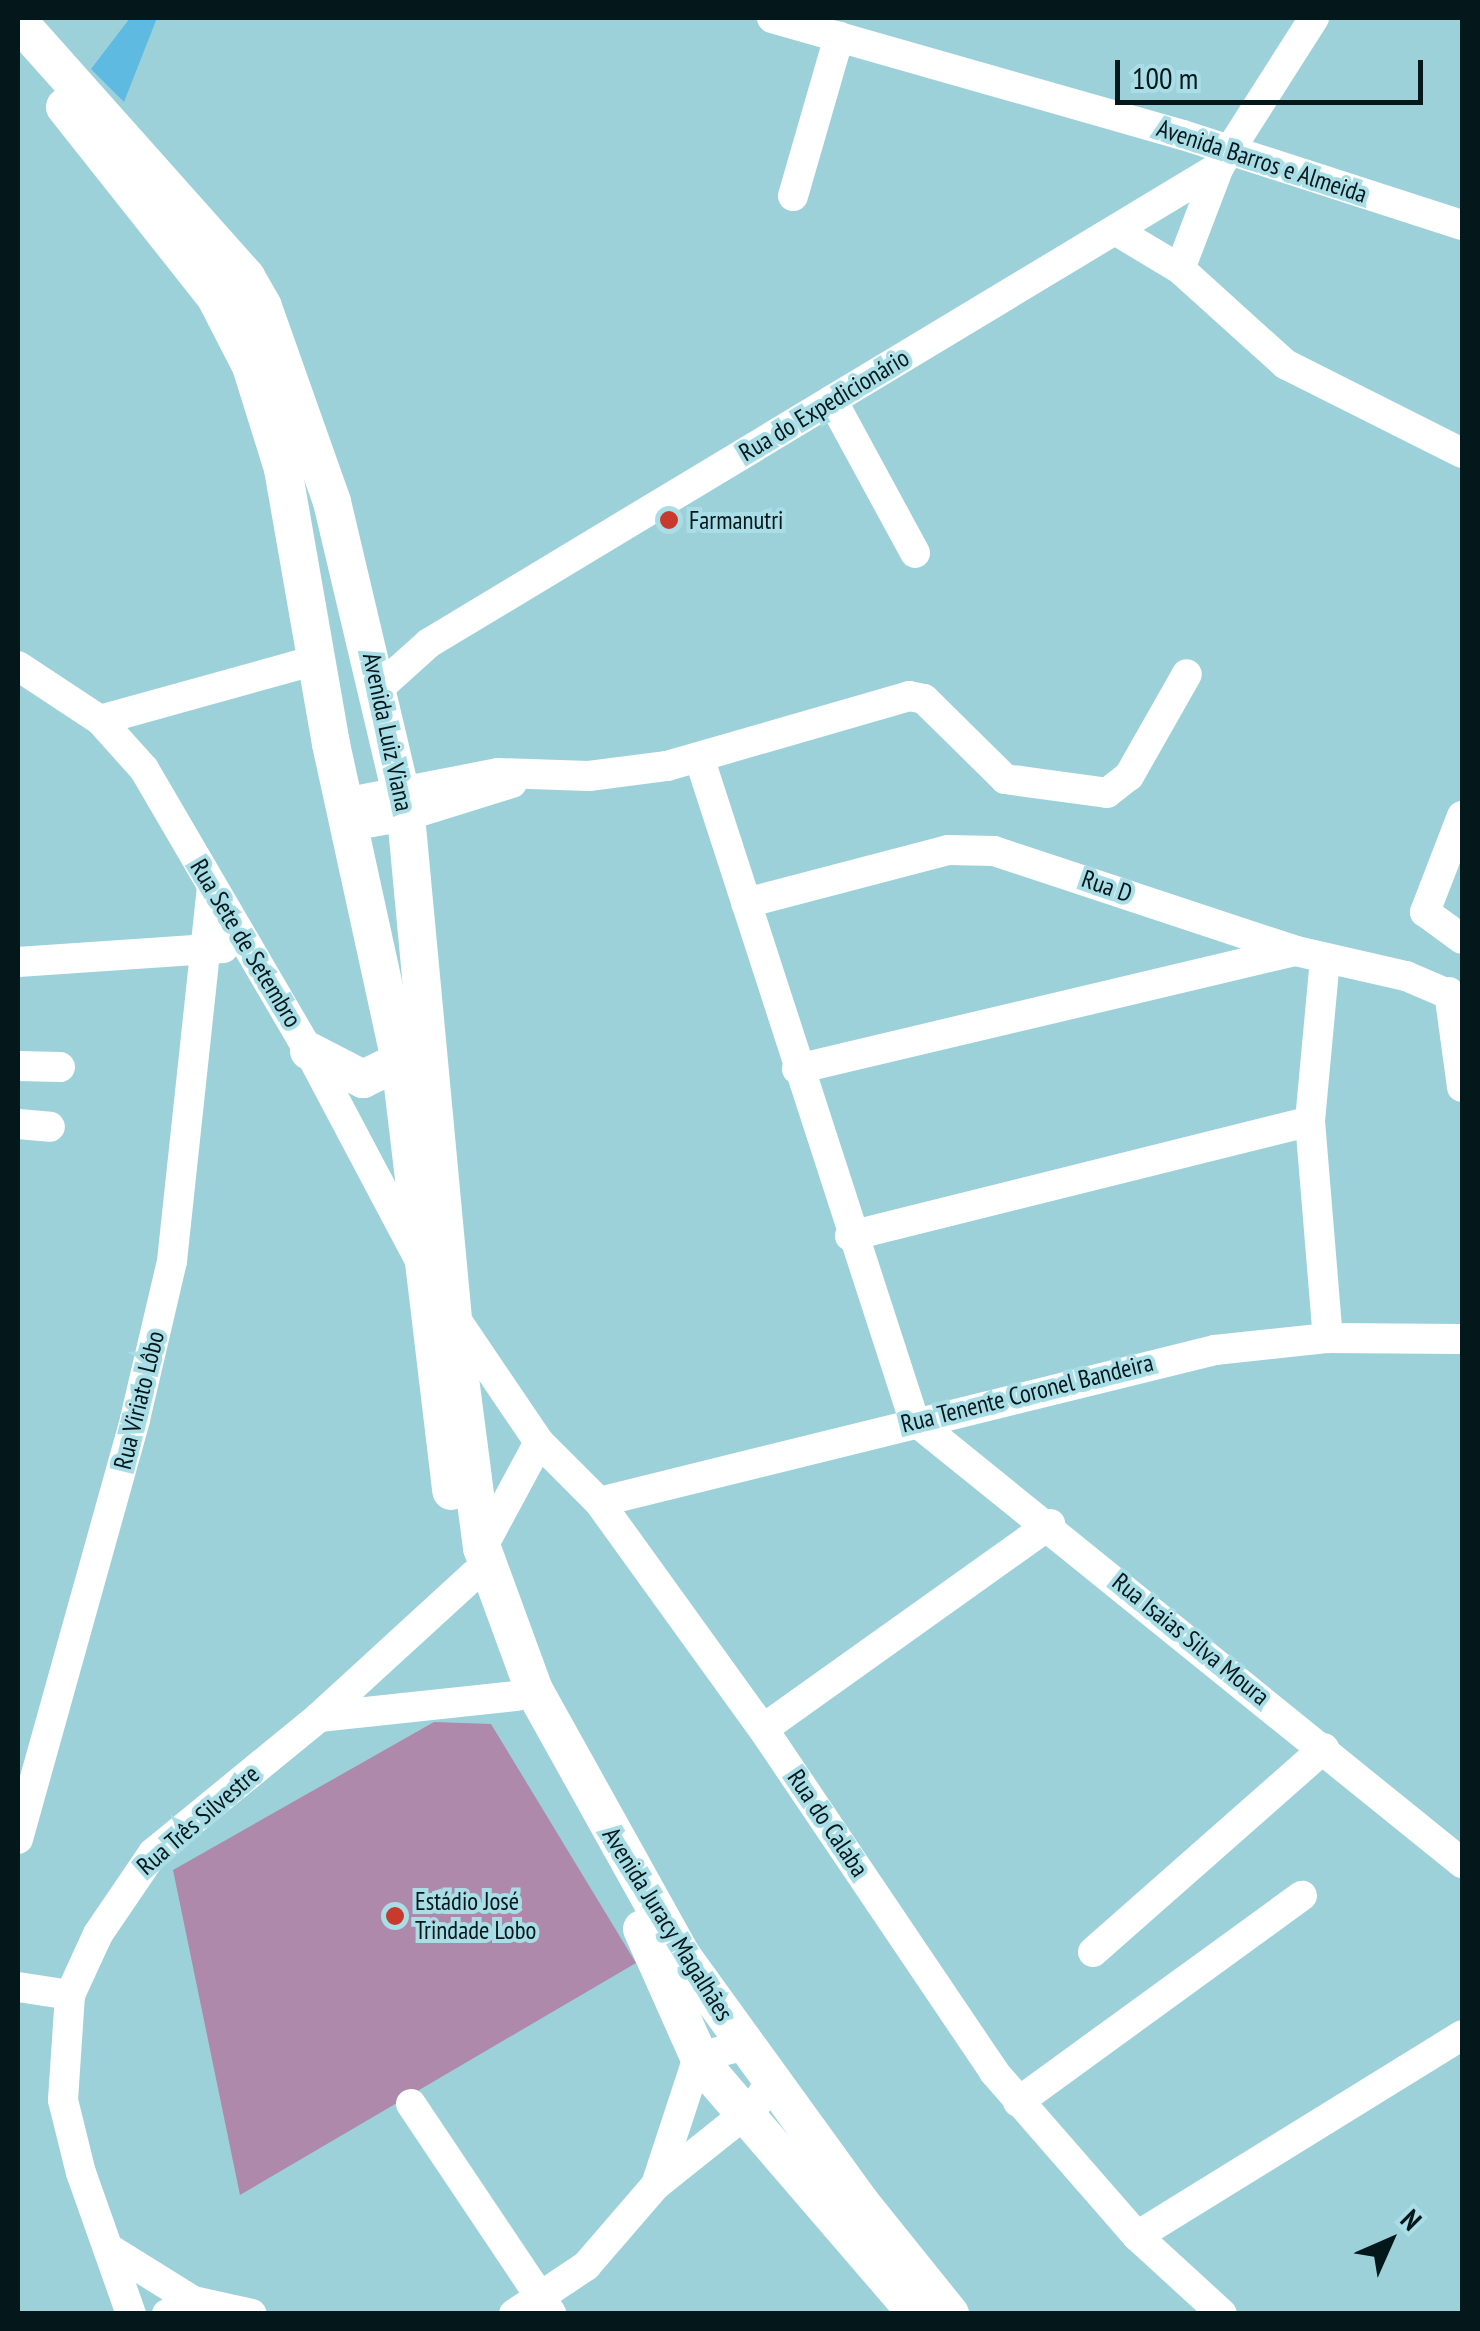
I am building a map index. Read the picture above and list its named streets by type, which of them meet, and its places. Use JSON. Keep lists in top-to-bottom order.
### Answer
{
  "streets": {
    "main road": ["Avenida Luiz Viana", "Avenida Juracy Magalhães"],
    "street": [
      "Avenida Barros e Almeida",
      "Rua do Expedicionário",
      "Rua D",
      "Rua Sete de Setembro",
      "Rua Tenente Coronel Bandeira",
      "Rua Viriato Lôbo",
      "Rua Isaias Silva Moura",
      "Rua Três Silvestre",
      "Rua do Calaba"
    ]
  },
  "crossings": [
    ["Avenida Barros e Almeida", "Rua do Expedicionário"],
    ["Rua do Expedicionário", "Avenida Luiz Viana"],
    ["Avenida Luiz Viana", "Rua Sete de Setembro"],
    ["Avenida Luiz Viana", "Rua Três Silvestre"],
    ["Avenida Luiz Viana", "Rua do Calaba"],
    ["Avenida Luiz Viana", "Avenida Juracy Magalhães"],
    ["Rua Sete de Setembro", "Rua Viriato Lôbo"],
    ["Rua Tenente Coronel Bandeira", "Rua Isaias Silva Moura"],
    ["Rua Tenente Coronel Bandeira", "Rua do Calaba"],
    ["Rua Três Silvestre", "Rua do Calaba"],
    ["Rua Três Silvestre", "Avenida Juracy Magalhães"]
  ],
  "places": ["Farmanutri", "Estádio José Trindade Lobo"],
  "scale_bar": "100 m",
  "north": "top right"
}
